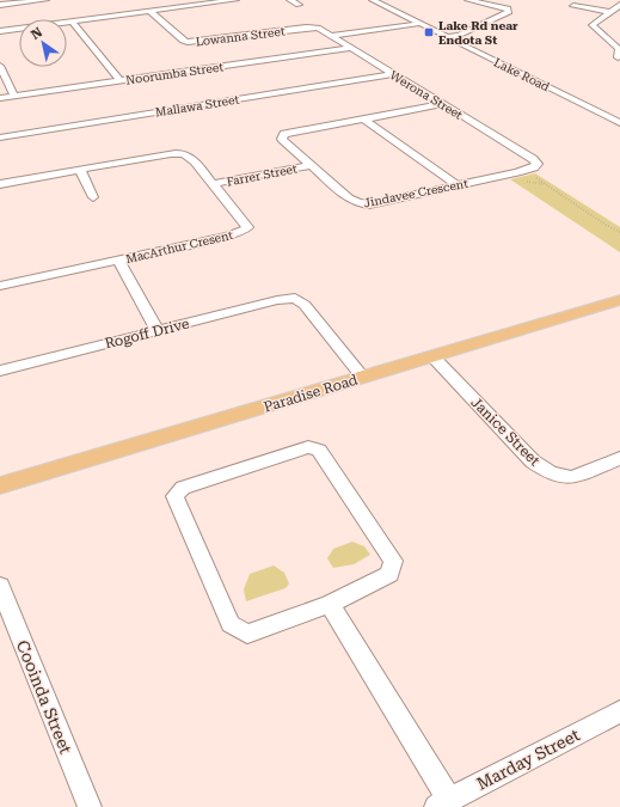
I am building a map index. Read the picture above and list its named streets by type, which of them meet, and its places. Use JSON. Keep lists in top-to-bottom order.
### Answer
{
  "streets": {
    "main road": ["Paradise Road"],
    "street": [
      "Lowanna Street",
      "Noorumba Street",
      "Lake Road",
      "Werona Street",
      "Mallawa Street",
      "Farrer Street",
      "Jindavee Crescent",
      "MacArthur Cresent",
      "Rogoff Drive",
      "Janice Street",
      "Cooinda Street",
      "Marday Street"
    ]
  },
  "crossings": [
    ["Lowanna Street", "Werona Street"],
    ["Noorumba Street", "Werona Street"],
    ["Werona Street", "Mallawa Street"],
    ["Werona Street", "Jindavee Crescent"],
    ["Farrer Street", "Jindavee Crescent"],
    ["Farrer Street", "MacArthur Cresent"],
    ["Rogoff Drive", "Paradise Road"],
    ["Paradise Road", "Janice Street"]
  ],
  "places": {
    "transit": ["Lake Rd near Endota St"]
  },
  "north": "top left"
}
